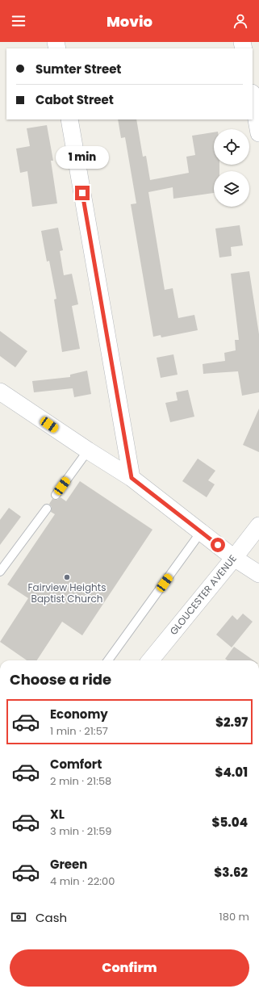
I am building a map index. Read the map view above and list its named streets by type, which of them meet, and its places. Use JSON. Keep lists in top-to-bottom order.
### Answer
{
  "streets": {
    "street": ["GLOUCESTER AVENUE"]
  },
  "places": ["Fairview Heights Baptist Church"],
  "page": {
    "header": "Movio",
    "banner": ["Sumter Street", "Cabot Street"],
    "bubble": "1 min",
    "heading": "Choose a ride",
    "list": [
      {
        "name": "Economy",
        "note": "1 min · 21:57",
        "value": "$2.97"
      },
      {
        "name": "Comfort",
        "note": "2 min · 21:58",
        "value": "$4.01"
      },
      {
        "name": "XL",
        "note": "3 min · 21:59",
        "value": "$5.04"
      },
      {
        "name": "Green",
        "note": "4 min · 22:00",
        "value": "$3.62"
      }
    ],
    "pay": ["Cash", "180 m"],
    "buttons": "Confirm"
  }
}
